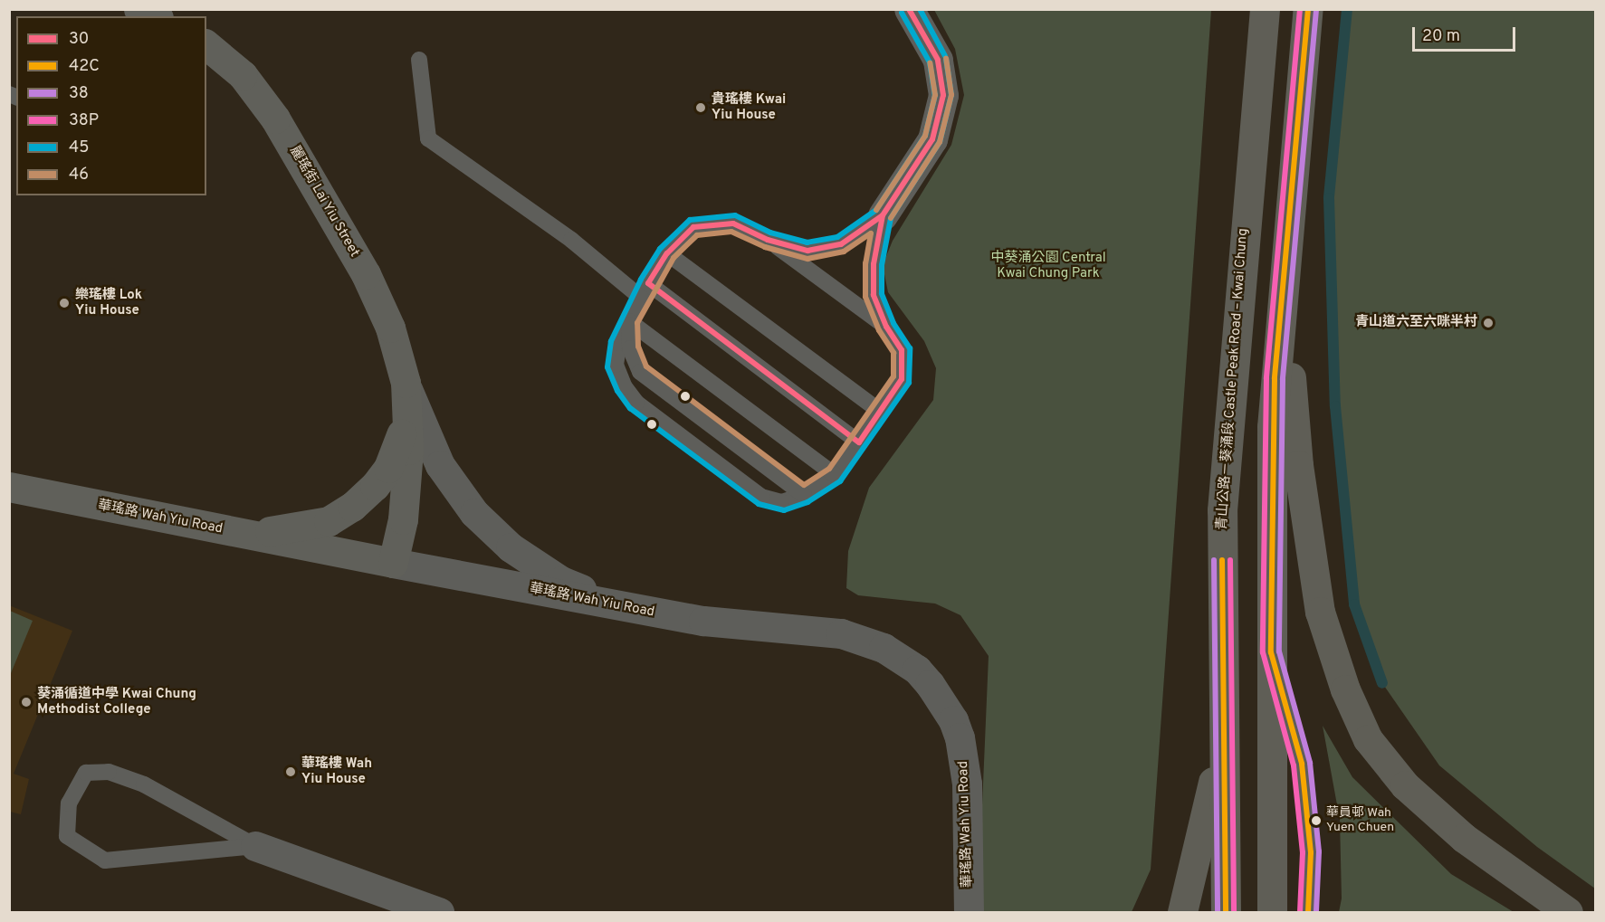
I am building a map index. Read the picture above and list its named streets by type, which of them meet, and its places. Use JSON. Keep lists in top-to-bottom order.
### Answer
{
  "streets": {
    "main road": ["青山公路－葵涌段 Castle Peak Road – Kwai Chung"],
    "street": ["麗瑤街 Lai Yiu Street", "華瑤路 Wah Yiu Road"]
  },
  "crossings": [
    ["麗瑤街 Lai Yiu Street", "華瑤路 Wah Yiu Road"]
  ],
  "parks": ["中葵涌公園 Central Kwai Chung Park"],
  "places": [
    "貴瑤樓 Kwai Yiu House",
    "樂瑤樓 Lok Yiu House",
    "青山道六至六咪半村",
    "葵涌循道中學 Kwai Chung Methodist College",
    "華瑤樓 Wah Yiu House",
    "華員邨 Wah Yuen Chuen"
  ],
  "lines": [
    "transit line 30",
    "transit line 42C",
    "transit line 38P",
    "transit line 45",
    "transit line 38",
    "transit line 46"
  ],
  "legend": [
    "30",
    "42C",
    "38",
    "38P",
    "45",
    "46"
  ],
  "scale_bar": "20 m"
}
